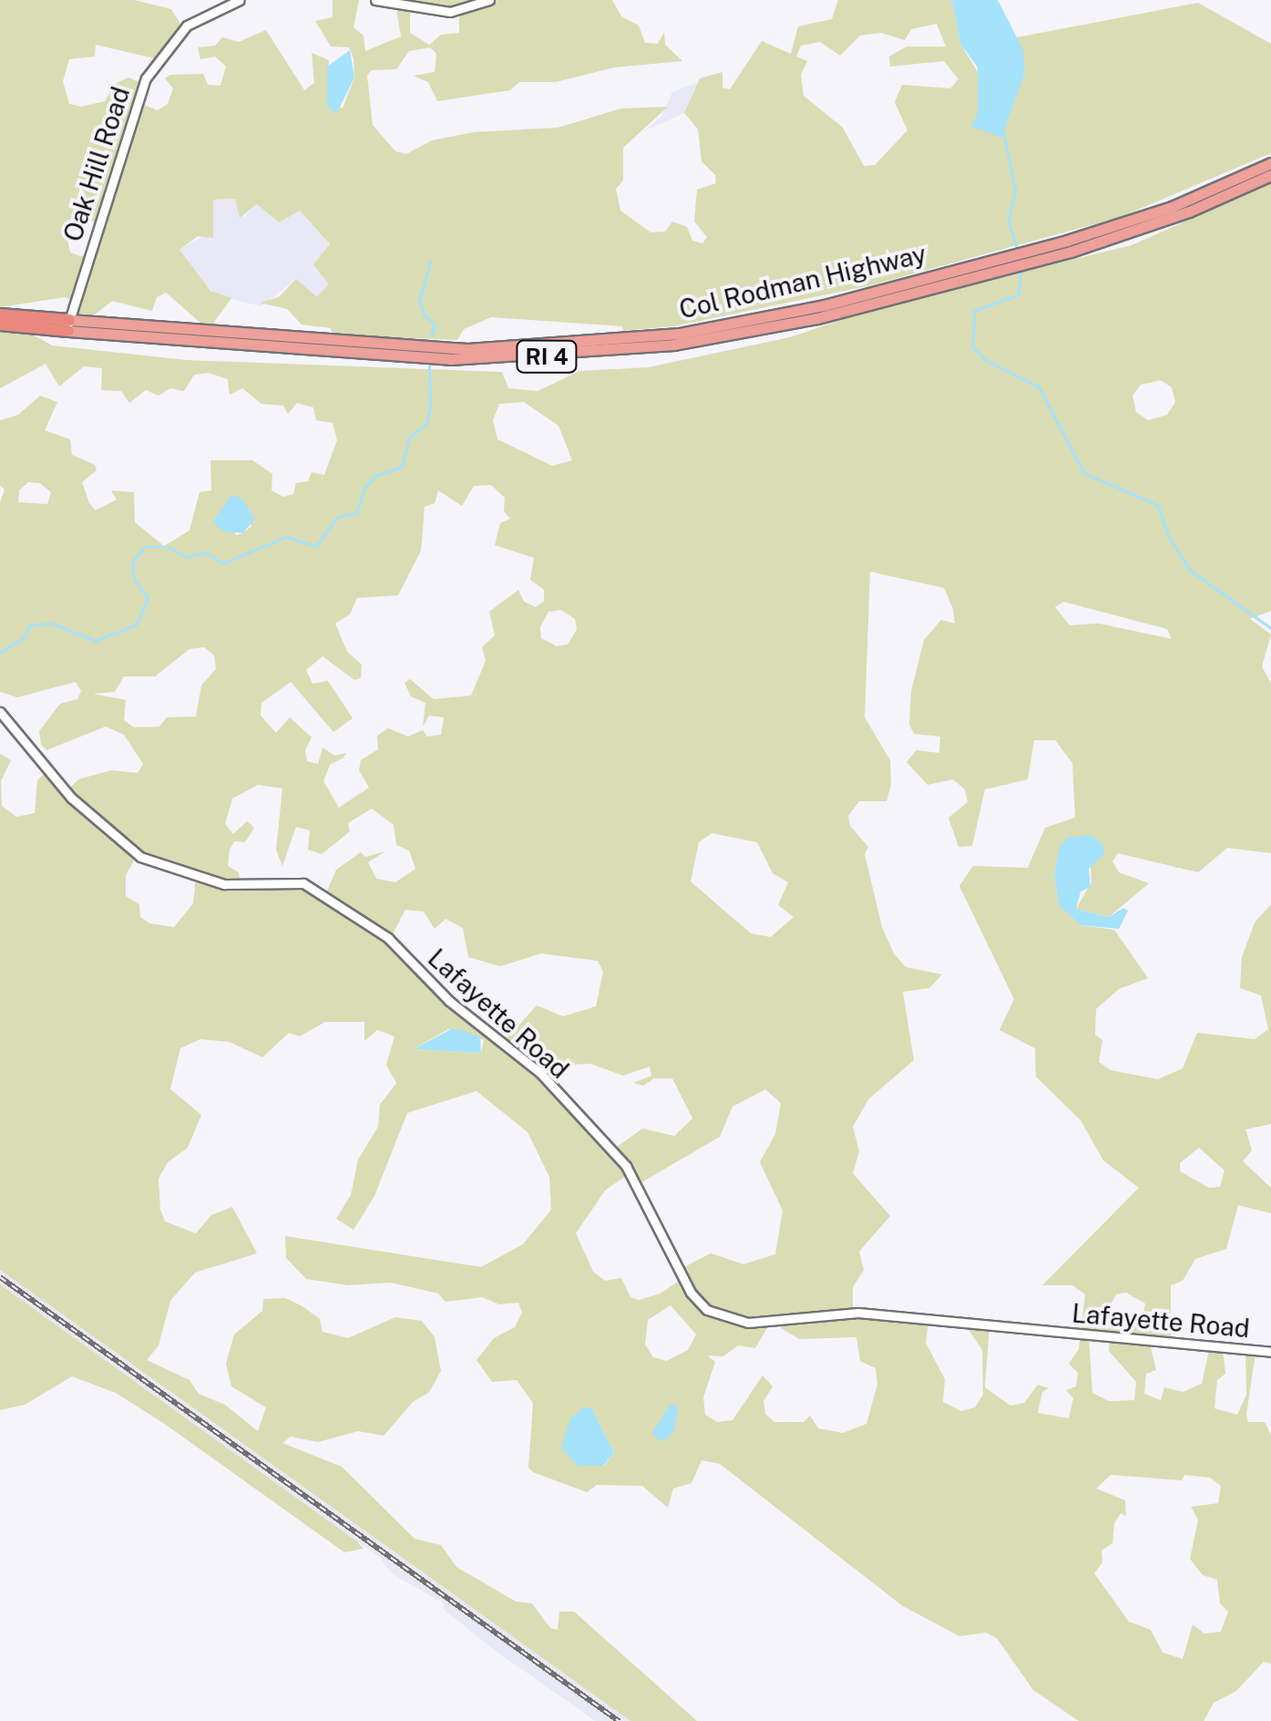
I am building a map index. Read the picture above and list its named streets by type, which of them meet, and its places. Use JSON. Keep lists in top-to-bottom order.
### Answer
{
  "streets": {
    "highway": ["Col Rodman Highway", "RI 4"],
    "street": ["Oak Hill Road", "Lafayette Road"]
  },
  "crossings": [
    ["Oak Hill Road", "Col Rodman Highway"]
  ]
}
